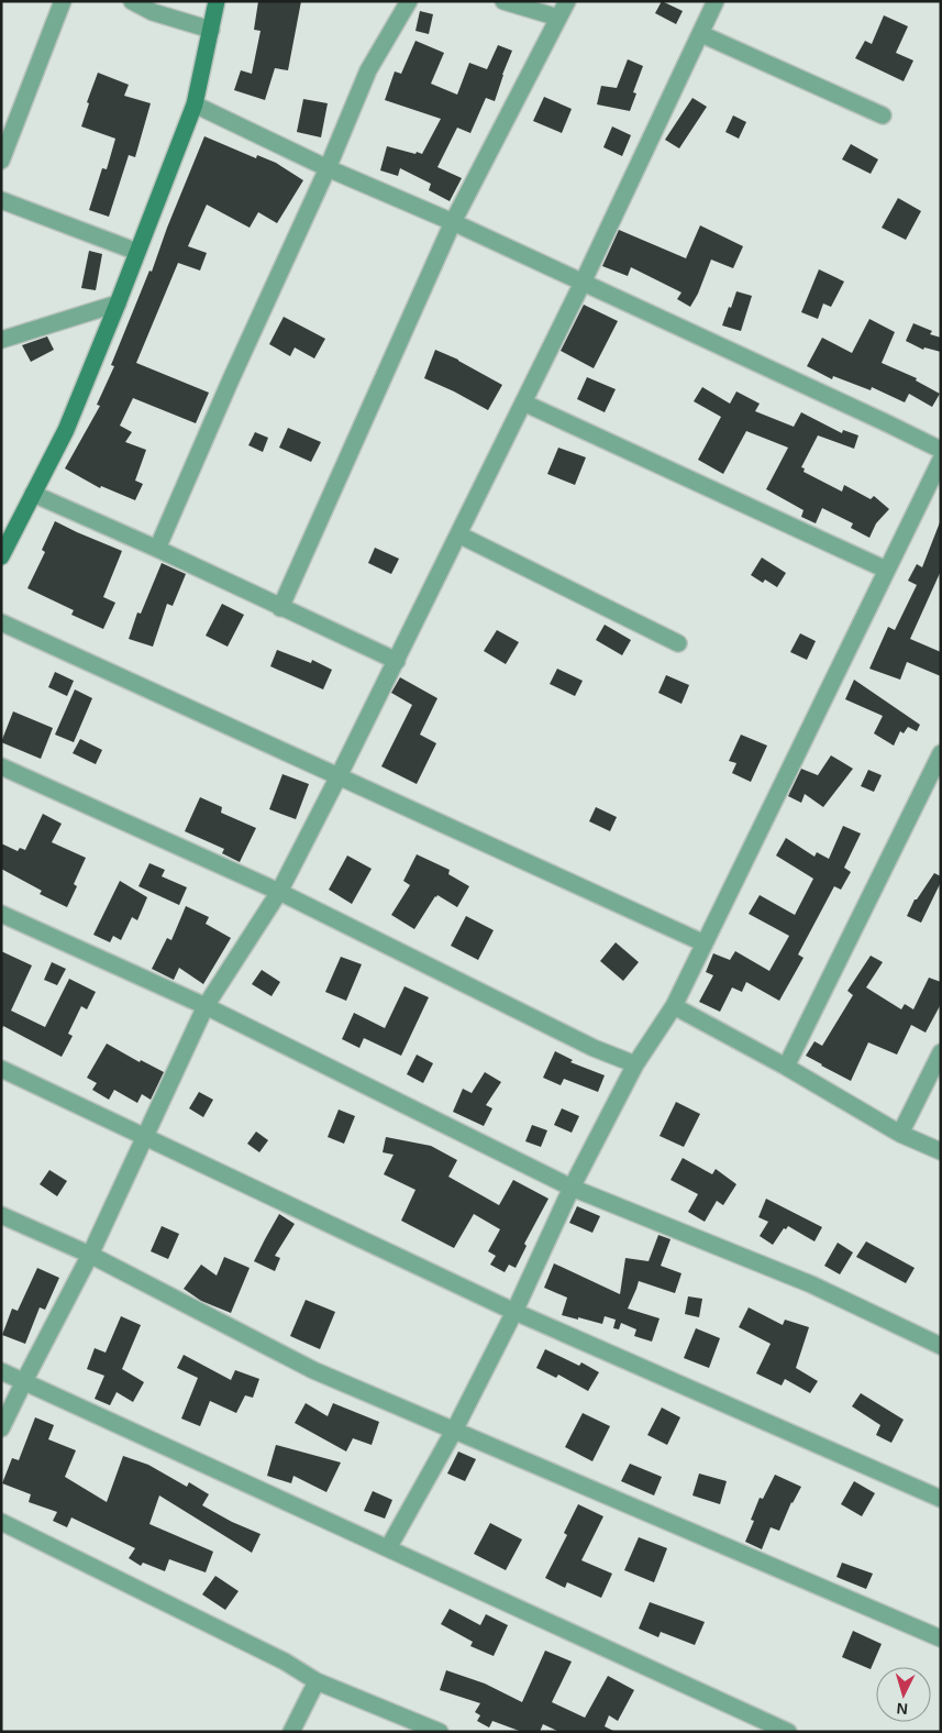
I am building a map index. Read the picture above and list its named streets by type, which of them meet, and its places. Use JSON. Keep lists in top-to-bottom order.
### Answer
{
  "north": "bottom"
}
